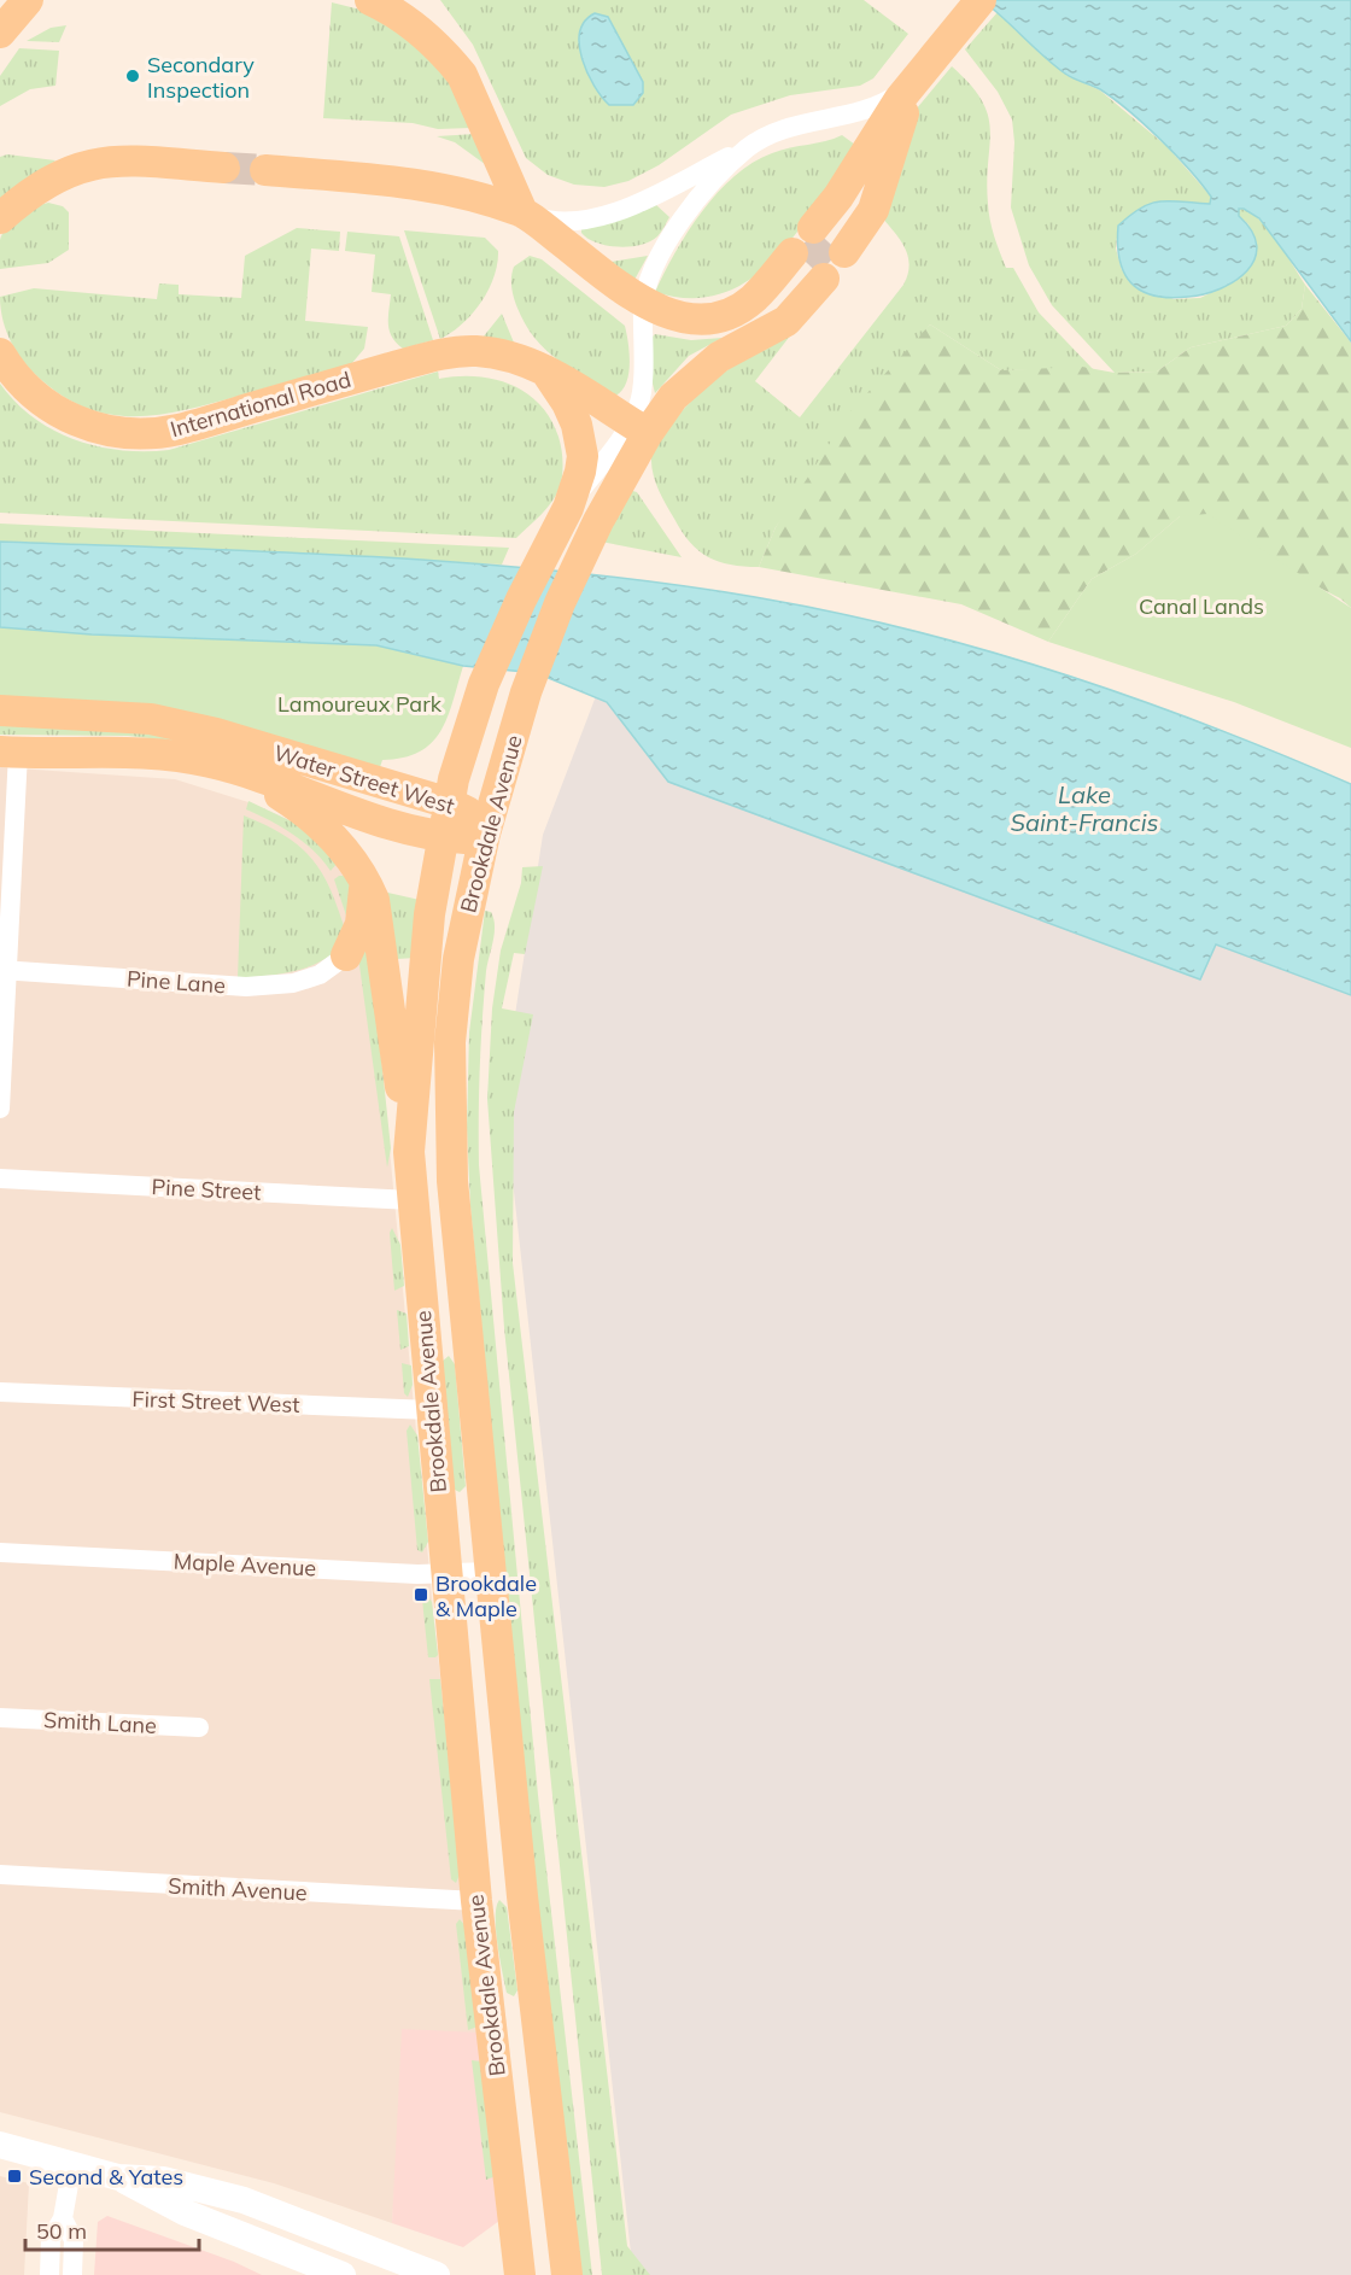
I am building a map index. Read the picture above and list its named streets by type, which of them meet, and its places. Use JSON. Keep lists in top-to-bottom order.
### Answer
{
  "streets": {
    "main road": ["International Road", "Water Street West", "Brookdale Avenue"],
    "street": [
      "Pine Lane",
      "Pine Street",
      "First Street West",
      "Maple Avenue",
      "Smith Lane",
      "Smith Avenue"
    ]
  },
  "crossings": [
    ["International Road", "Brookdale Avenue"],
    ["Water Street West", "Brookdale Avenue"],
    ["Brookdale Avenue", "Pine Street"],
    ["Brookdale Avenue", "First Street West"],
    ["Brookdale Avenue", "Maple Avenue"],
    ["Brookdale Avenue", "Smith Avenue"]
  ],
  "water": ["Lake Saint-Francis"],
  "parks": ["Canal Lands", "Lamoureux Park"],
  "places": {
    "other": ["Secondary Inspection"],
    "transit": ["Brookdale & Maple", "Second & Yates"]
  },
  "scale_bar": "50 m"
}
